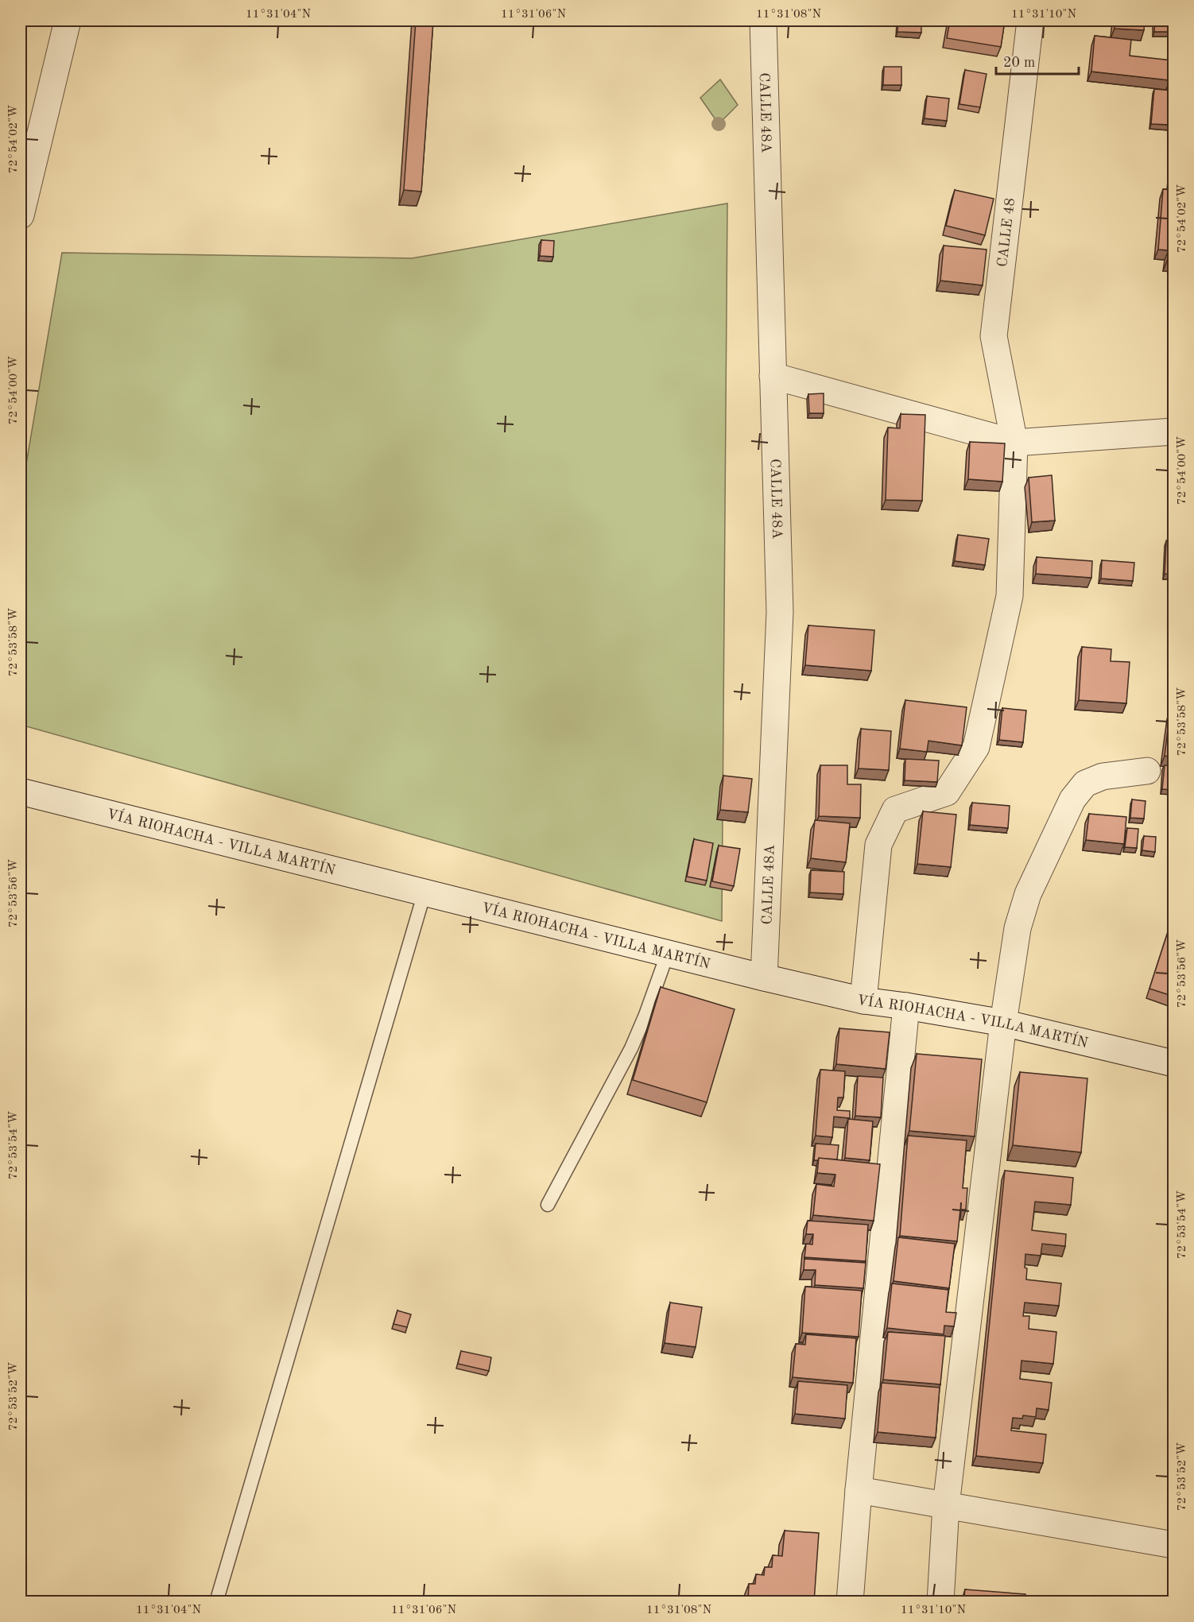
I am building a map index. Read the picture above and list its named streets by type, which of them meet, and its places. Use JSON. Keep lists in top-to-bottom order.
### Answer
{
  "streets": {
    "street": ["CALLE 48A", "CALLE 48", "VÍA RIOHACHA - VILLA MARTÍN"]
  },
  "crossings": [
    ["CALLE 48A", "VÍA RIOHACHA - VILLA MARTÍN"],
    ["CALLE 48", "VÍA RIOHACHA - VILLA MARTÍN"]
  ],
  "scale_bar": "20 m",
  "coordinates": [
    "11°31'04\"N",
    "11°31'06\"N",
    "11°31'08\"N",
    "11°31'10\"N",
    "72°54'02\"W",
    "72°54'00\"W",
    "72°53'58\"W",
    "72°53'56\"W",
    "72°53'54\"W",
    "72°53'52\"W"
  ]
}
